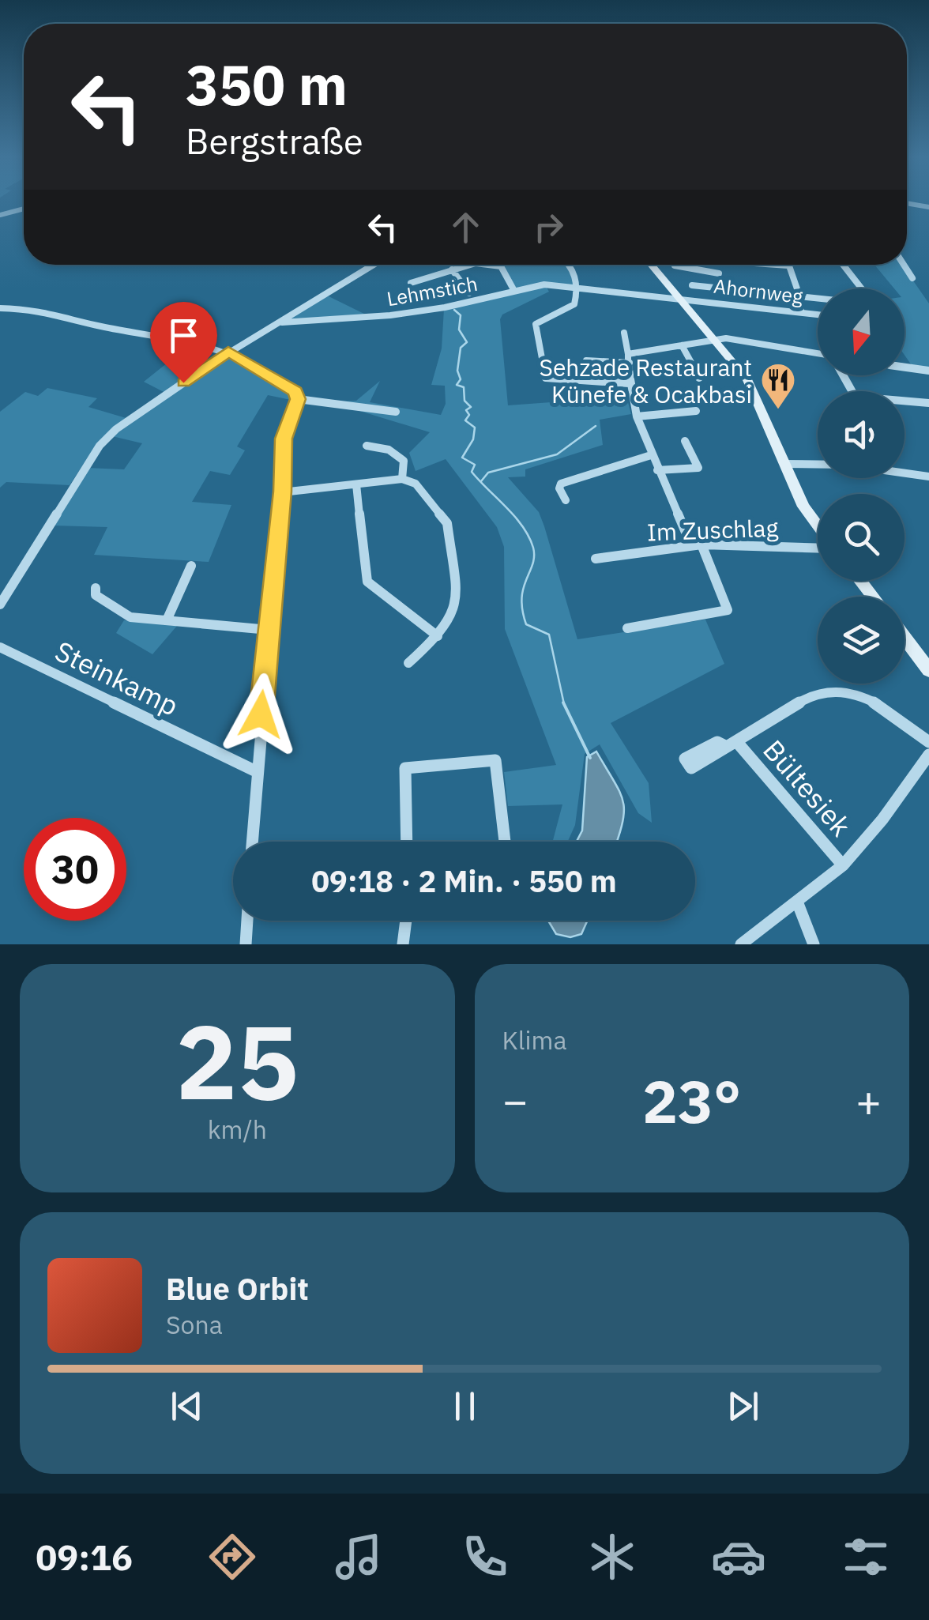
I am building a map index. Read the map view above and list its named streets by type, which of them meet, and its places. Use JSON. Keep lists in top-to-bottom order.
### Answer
{
  "streets": {
    "street": [
      "Lehmstich",
      "Ahornweg",
      "Im Zuschlag",
      "Steinkamp",
      "Bültesiek"
    ]
  },
  "crossings": [
    ["Lehmstich", "Ahornweg"]
  ],
  "places": {
    "restaurant": ["Sehzade Restaurant Künefe & Ocakbasi"]
  },
  "north": "bottom",
  "page": {
    "turn": ["350 m", "Bergstraße"],
    "limit": "30",
    "trip": "09:18 · 2 Min. · 550 m",
    "tile": [
      ["25", "km/h"],
      "Klima"
    ],
    "heat": ["−", "23°", "+"],
    "song": ["Blue Orbit", "Sona"],
    "tabs": "09:16"
  }
}
